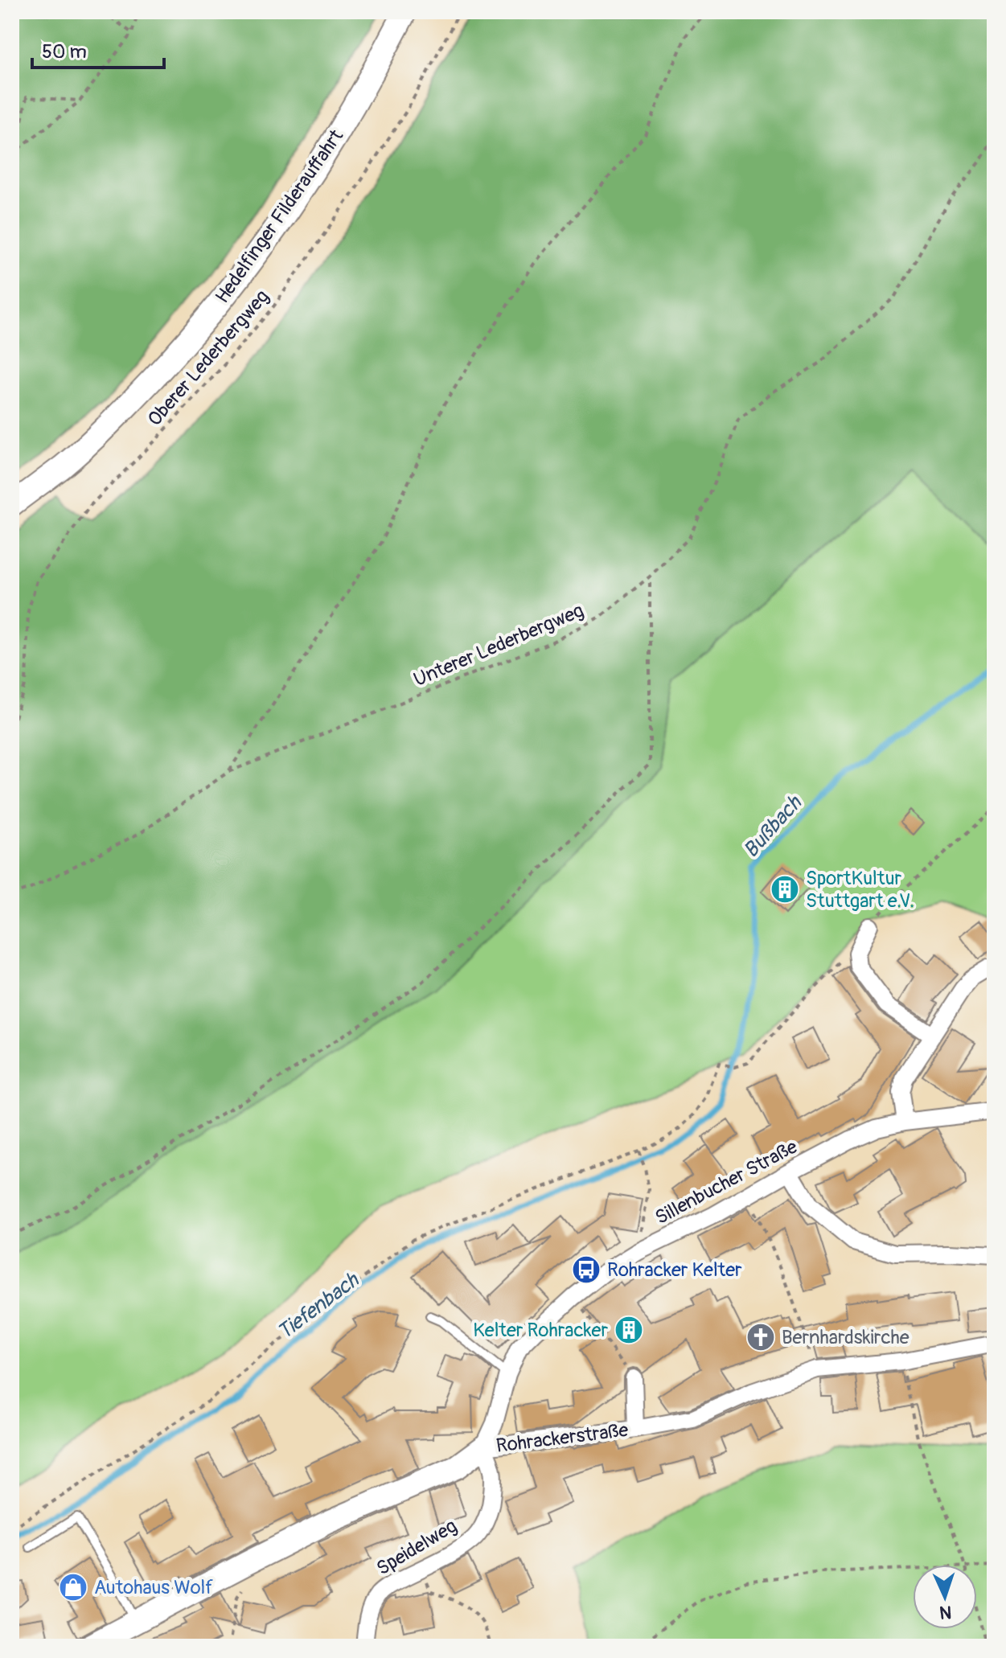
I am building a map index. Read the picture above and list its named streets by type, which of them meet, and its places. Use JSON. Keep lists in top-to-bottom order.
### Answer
{
  "streets": {
    "main road": ["Hedelfinger Filderauffahrt", "Rohrackerstraße"],
    "street": ["Sillenbucher Straße", "Speidelweg"],
    "path": ["Oberer Lederbergweg", "Unterer Lederbergweg"]
  },
  "crossings": [
    ["Sillenbucher Straße", "Rohrackerstraße"],
    ["Sillenbucher Straße", "Speidelweg"],
    ["Rohrackerstraße", "Speidelweg"]
  ],
  "water": ["Bußbach", "Tiefenbach"],
  "places": {
    "building": ["SportKultur Stuttgart e.V.", "Kelter Rohracker"],
    "bus stop": ["Rohracker Kelter"],
    "church": ["Bernhardskirche"],
    "shop": ["Autohaus Wolf"]
  },
  "scale_bar": "50 m",
  "north": "bottom"
}
